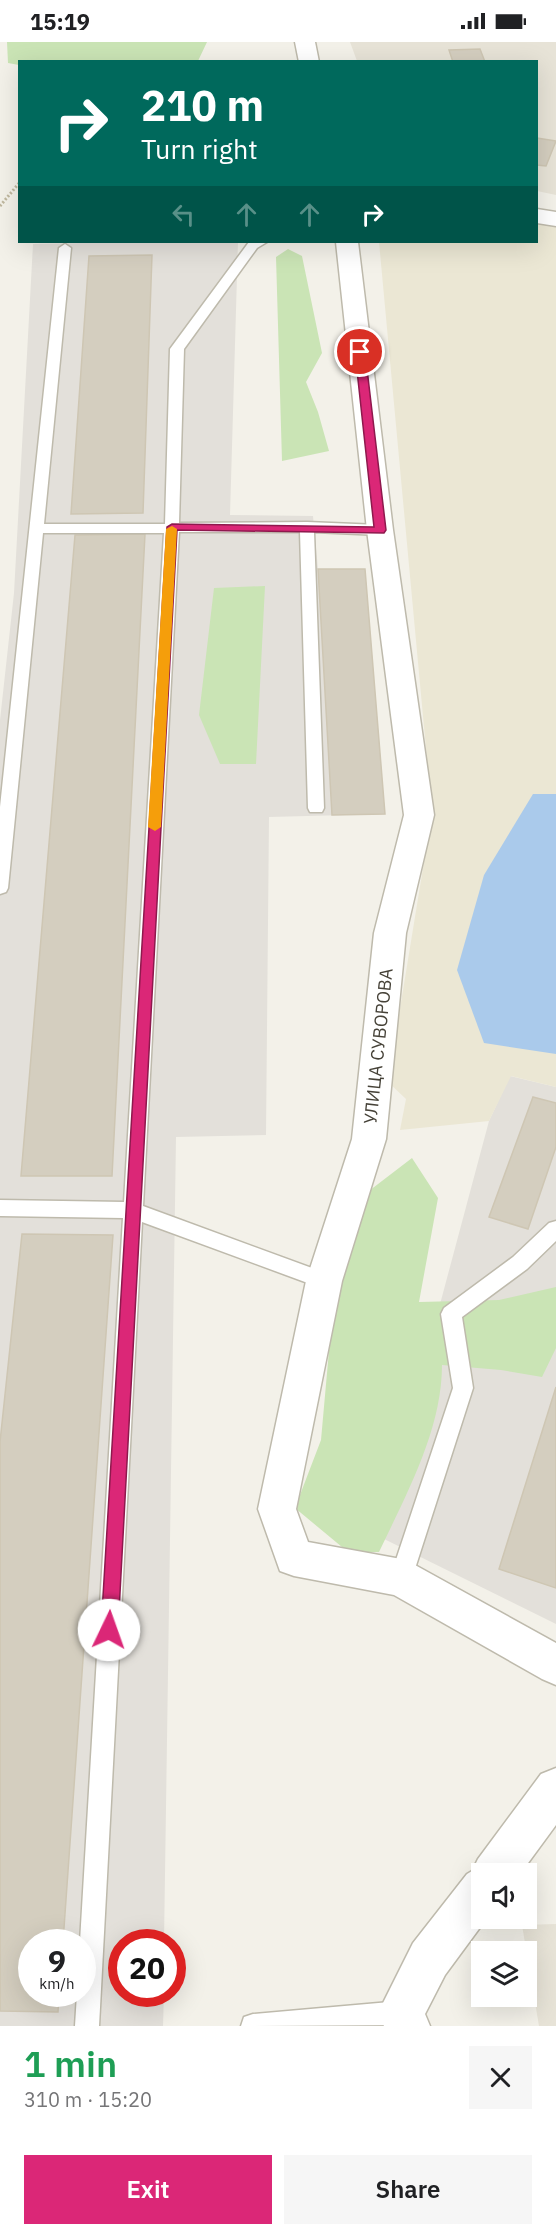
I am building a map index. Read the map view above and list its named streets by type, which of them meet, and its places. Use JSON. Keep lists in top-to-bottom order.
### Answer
{
  "streets": {
    "street": ["УЛИЦА СУВОРОВА"]
  },
  "page": {
    "status": "15:19",
    "turn": ["210 m", "Turn right"],
    "speed": "9 km/h",
    "limit": "20",
    "heading": ["1 min", "310 m · 15:20"],
    "buttons": ["Exit", "Share"]
  }
}
